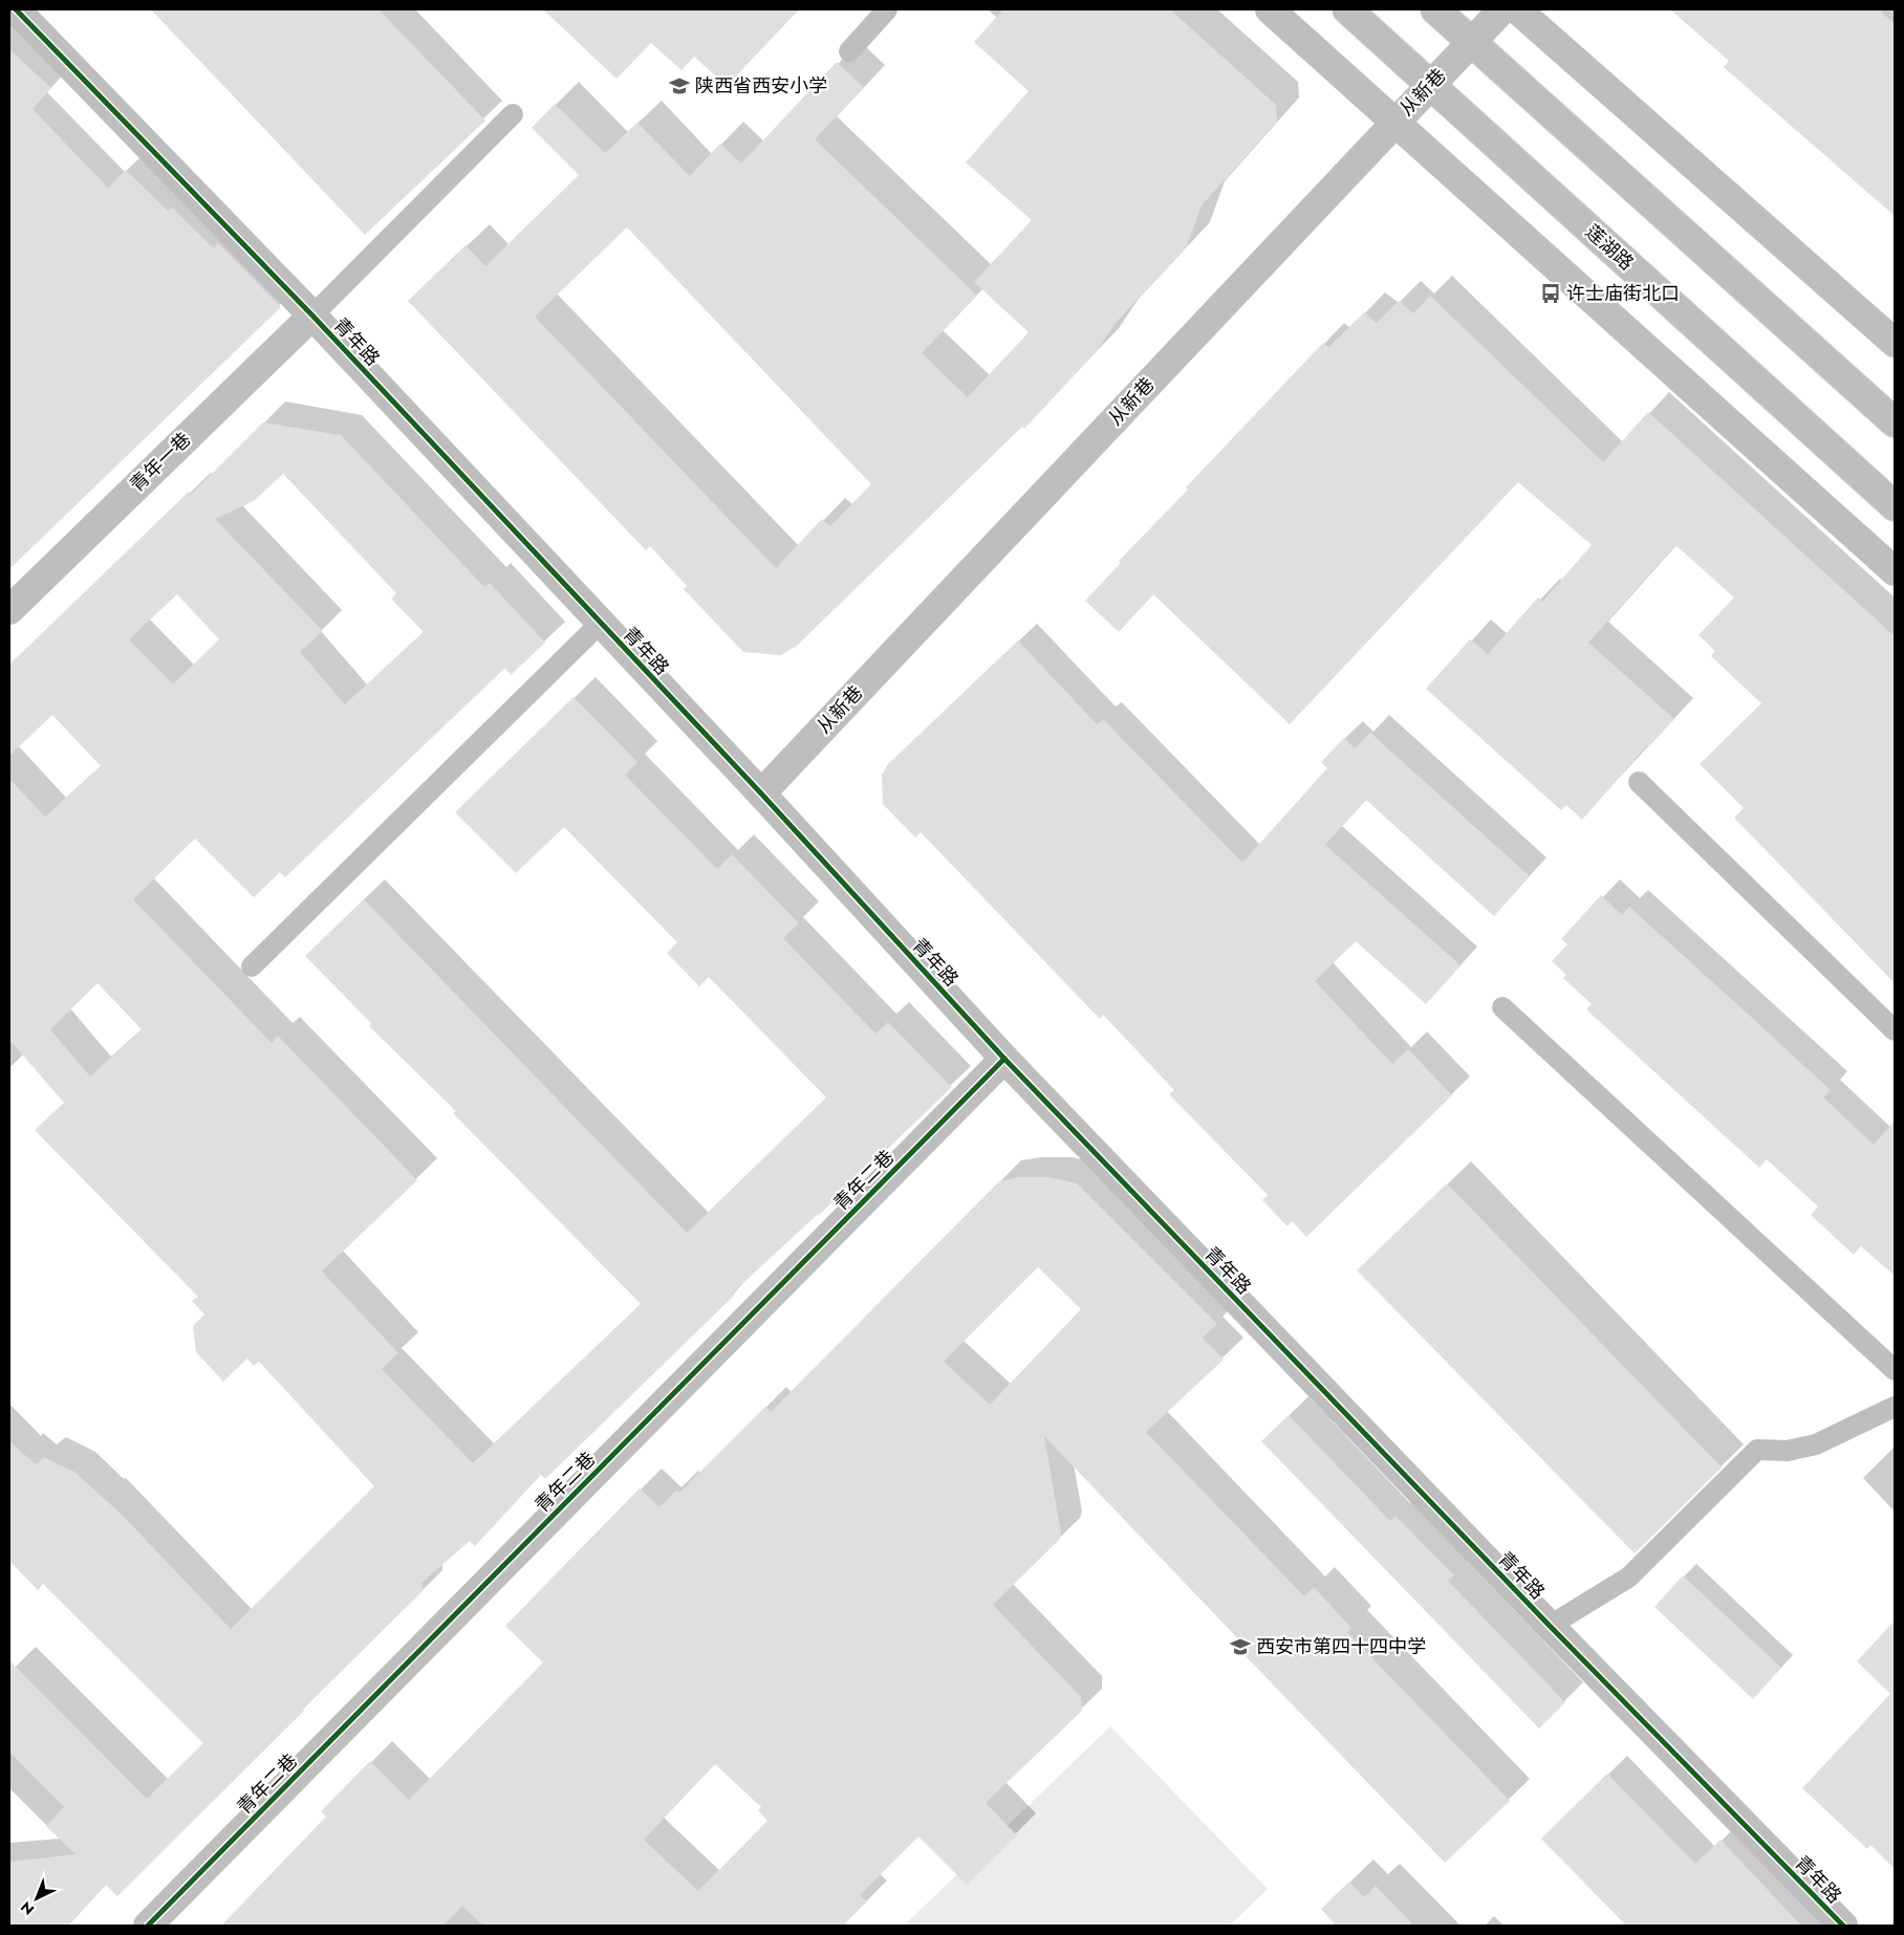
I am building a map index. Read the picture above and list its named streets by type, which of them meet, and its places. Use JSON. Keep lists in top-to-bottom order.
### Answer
{
  "streets": {
    "street": [
      "从新巷",
      "莲湖路",
      "青年路",
      "青年一巷",
      "青年二巷"
    ]
  },
  "crossings": [
    ["从新巷", "莲湖路"],
    ["从新巷", "青年路"],
    ["青年路", "青年一巷"],
    ["青年路", "青年二巷"]
  ],
  "places": {
    "school or university": ["陕西省西安小学", "西安市第四十四中学"],
    "bus stop": ["许士庙街北口"]
  },
  "north": "bottom left"
}
